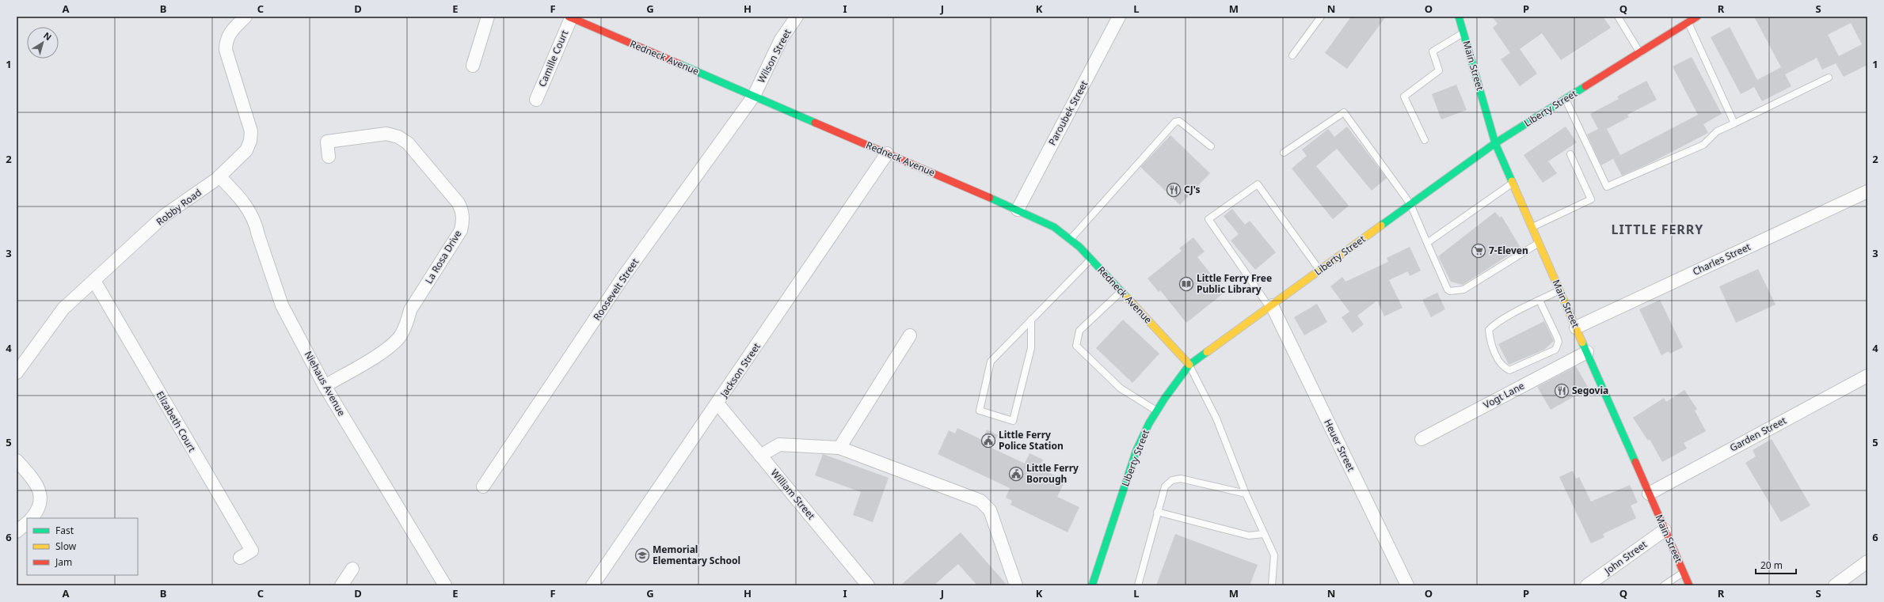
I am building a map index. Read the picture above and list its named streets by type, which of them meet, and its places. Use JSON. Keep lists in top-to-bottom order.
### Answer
{
  "streets": {
    "street": [
      "Wilson Street",
      "Redneck Avenue",
      "Camille Court",
      "Main Street",
      "Liberty Street",
      "Paroubek Street",
      "Robby Road",
      "La Rosa Drive",
      "Charles Street",
      "Roosevelt Street",
      "Jackson Street",
      "Niehaus Avenue",
      "Vogt Lane",
      "Elizabeth Court",
      "Garden Street",
      "Heuer Street",
      "William Street",
      "John Street"
    ]
  },
  "crossings": [
    ["Wilson Street", "Redneck Avenue"],
    ["Wilson Street", "Roosevelt Street"],
    ["Redneck Avenue", "Camille Court"],
    ["Redneck Avenue", "Liberty Street"],
    ["Redneck Avenue", "Paroubek Street"],
    ["Redneck Avenue", "Roosevelt Street"],
    ["Redneck Avenue", "Jackson Street"],
    ["Main Street", "Liberty Street"],
    ["Main Street", "Charles Street"],
    ["Main Street", "Vogt Lane"],
    ["Main Street", "Garden Street"],
    ["Main Street", "John Street"],
    ["Liberty Street", "Heuer Street"],
    ["Robby Road", "Niehaus Avenue"],
    ["Robby Road", "Elizabeth Court"],
    ["La Rosa Drive", "Niehaus Avenue"],
    ["Jackson Street", "William Street"]
  ],
  "districts": ["LITTLE FERRY"],
  "places": {
    "restaurant": ["CJ's", "Segovia"],
    "supermarket": ["7-Eleven"],
    "library": ["Little Ferry Free Public Library"],
    "public building": ["Little Ferry Police Station", "Little Ferry Borough"],
    "school or university": ["Memorial Elementary School"]
  },
  "legend": ["Fast", "Slow", "Jam"],
  "scale_bar": "20 m",
  "north": "top right",
  "grid": {
    "columns": [
      "A",
      "B",
      "C",
      "D",
      "E",
      "F",
      "G",
      "H",
      "I",
      "J",
      "K",
      "L",
      "M",
      "N",
      "O",
      "P",
      "Q",
      "R",
      "S"
    ],
    "rows": [
      "1",
      "2",
      "3",
      "4",
      "5",
      "6"
    ]
  }
}
